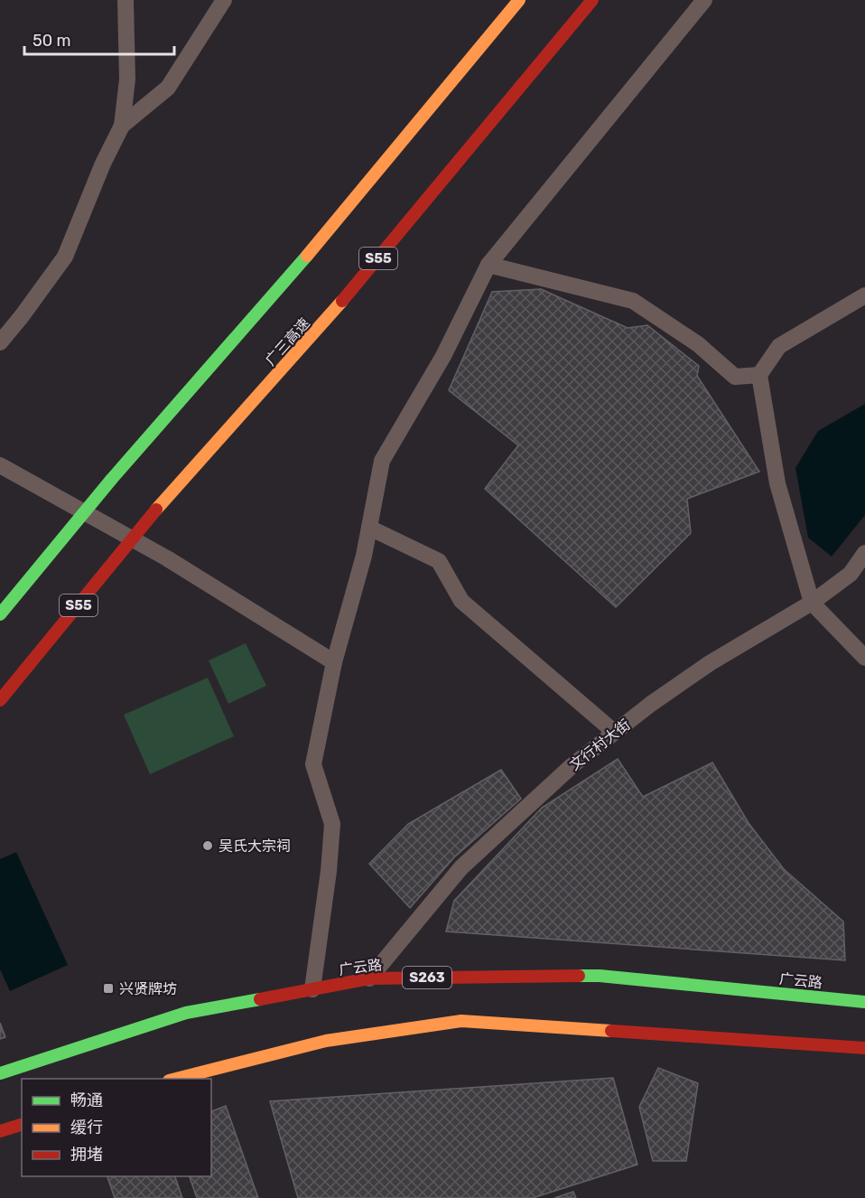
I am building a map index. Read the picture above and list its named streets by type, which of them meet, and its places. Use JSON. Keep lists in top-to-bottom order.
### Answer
{
  "streets": {
    "main road": [
      "S55",
      "广三高速",
      "广云路",
      "S263"
    ],
    "street": ["文行村大街"]
  },
  "crossings": [
    ["文行村大街", "广云路"]
  ],
  "places": {
    "other": ["吴氏大宗祠"],
    "transit": ["兴贤牌坊"]
  },
  "legend": ["畅通", "缓行", "拥堵"],
  "scale_bar": "50 m"
}
